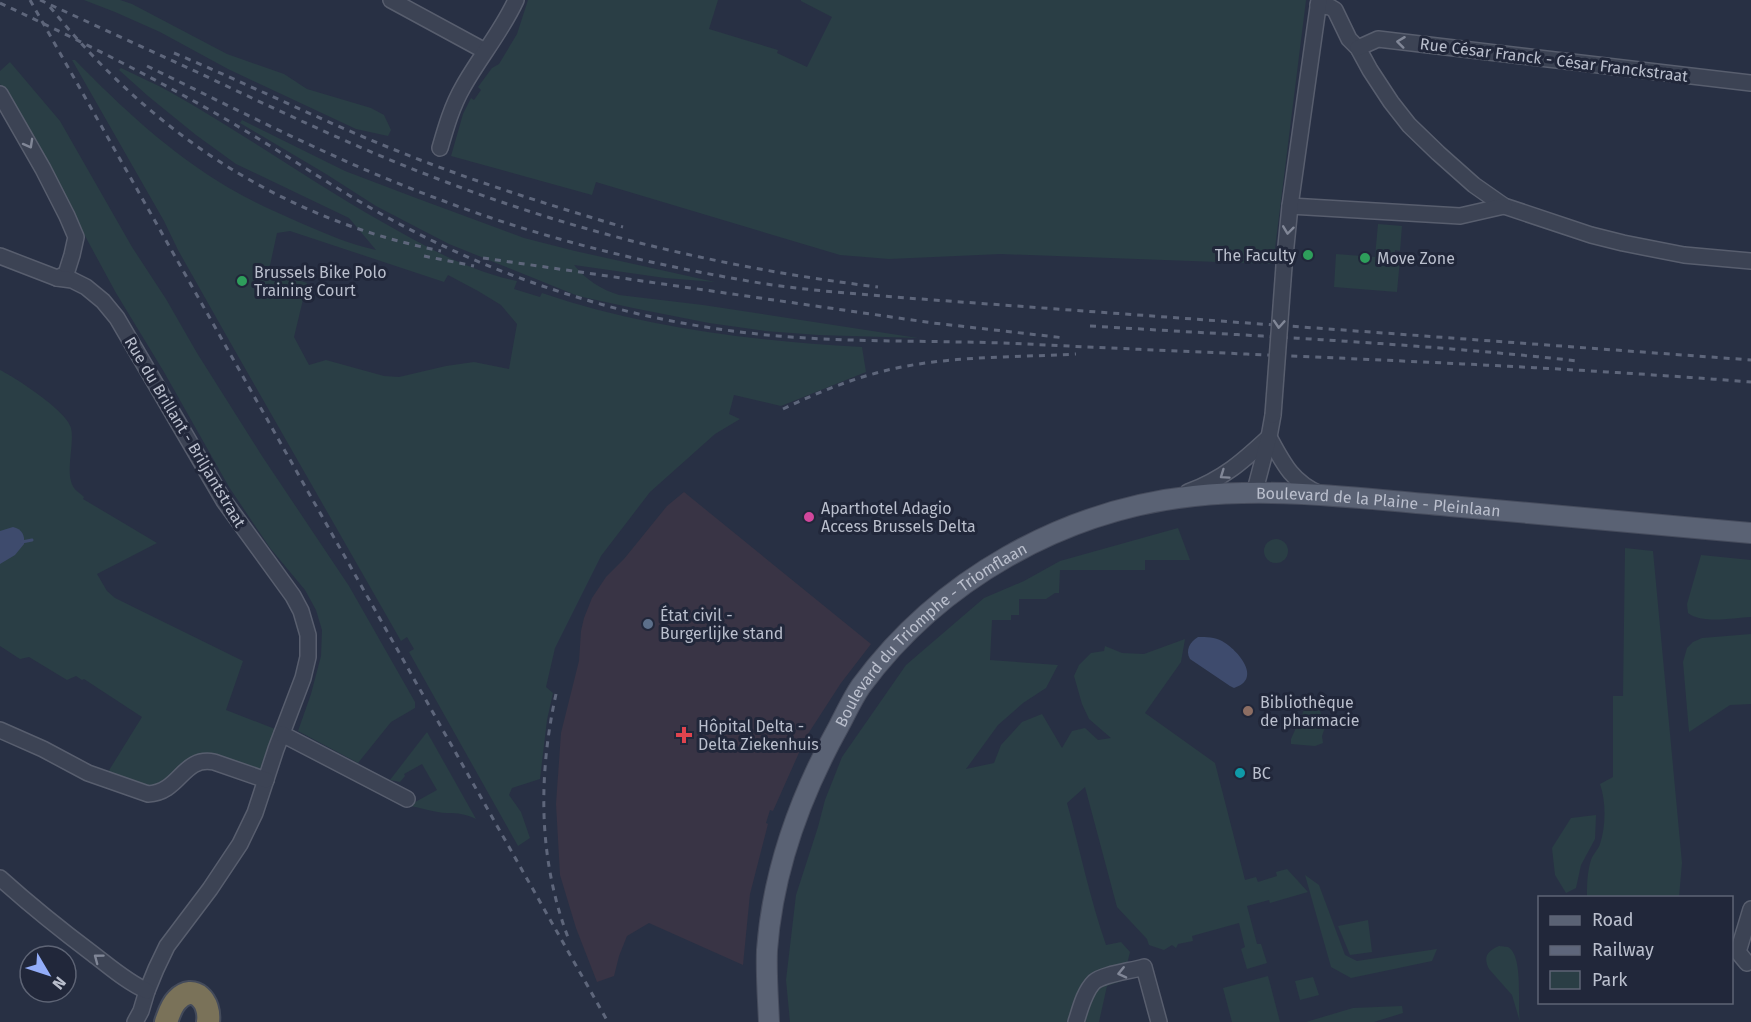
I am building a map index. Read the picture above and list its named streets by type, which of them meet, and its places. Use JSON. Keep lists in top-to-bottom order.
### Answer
{
  "streets": {
    "main road": ["Boulevard de la Plaine - Pleinlaan", "Boulevard du Triomphe - Triomflaan"],
    "street": ["Rue César Franck - César Franckstraat", "Rue du Brillant - Briljantstraat"]
  },
  "crossings": [
    ["Boulevard de la Plaine - Pleinlaan", "Boulevard du Triomphe - Triomflaan"]
  ],
  "one_way": ["Rue César Franck - César Franckstraat"],
  "places": {
    "other": [
      "The Faculty",
      "Move Zone",
      "Brussels Bike Polo Training Court",
      "Aparthotel Adagio Access Brussels Delta",
      "État civil - Burgerlijke stand",
      "Bibliothèque de pharmacie",
      "BC"
    ],
    "health": ["Hôpital Delta - Delta Ziekenhuis"]
  },
  "legend": ["Road", "Railway", "Park"],
  "north": "bottom right"
}
